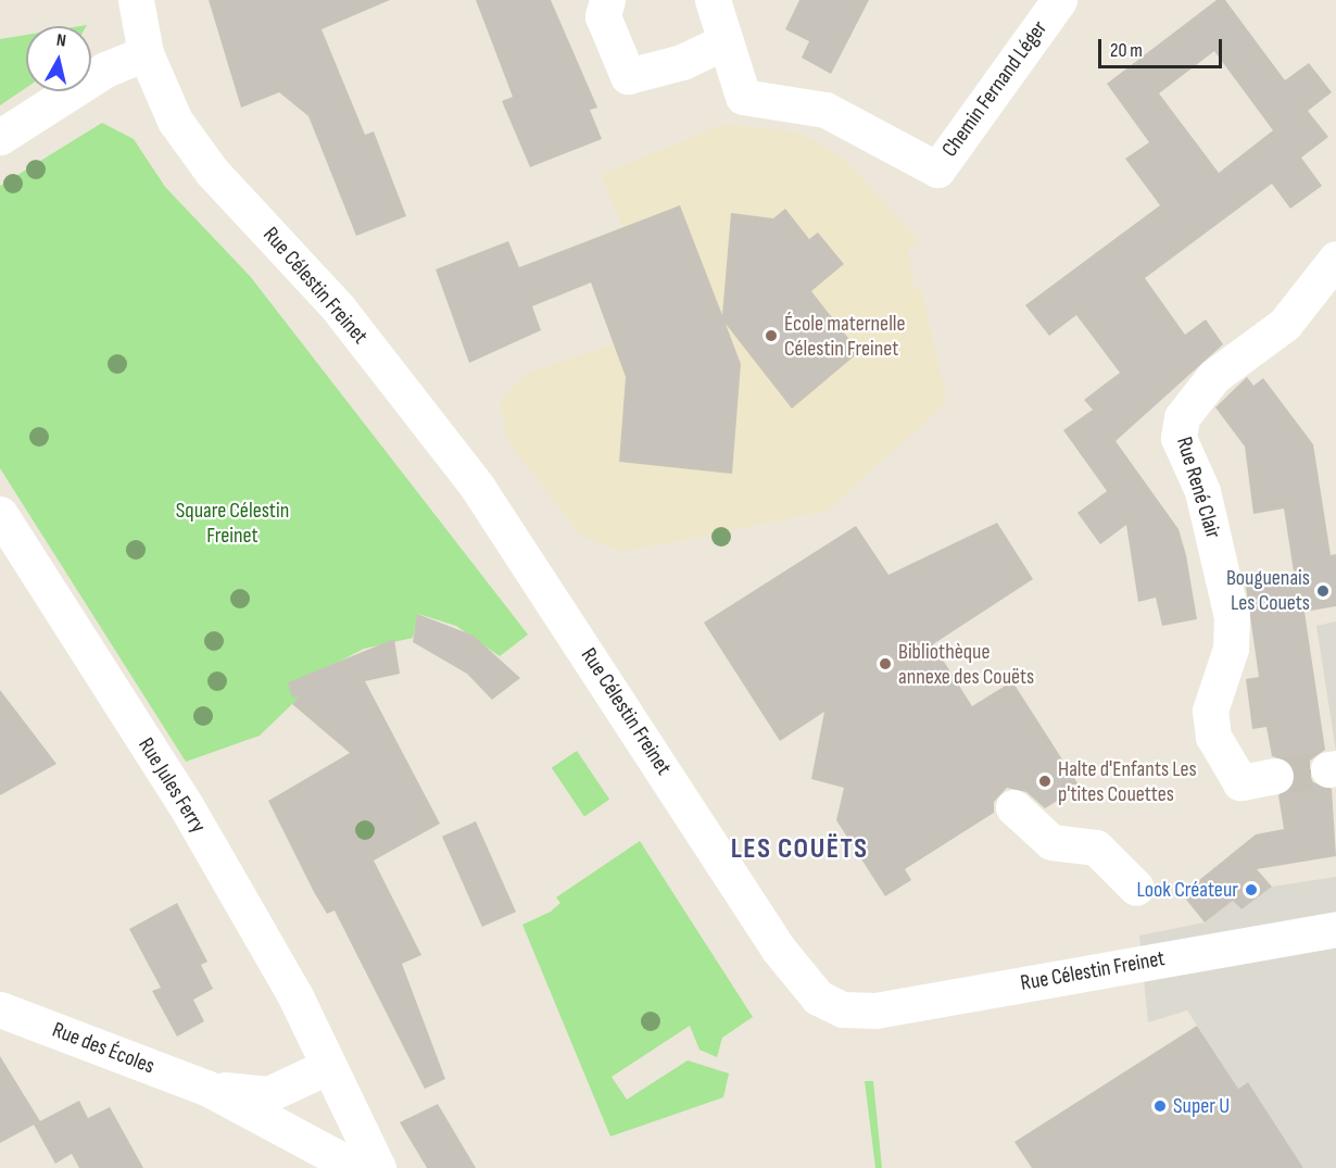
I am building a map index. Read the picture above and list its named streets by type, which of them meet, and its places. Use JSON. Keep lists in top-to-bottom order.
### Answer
{
  "streets": {
    "street": [
      "Chemin Fernand Léger",
      "Rue Célestin Freinet",
      "Rue René Clair",
      "Rue Jules Ferry",
      "Rue des Écoles"
    ]
  },
  "crossings": [
    ["Rue Jules Ferry", "Rue des Écoles"]
  ],
  "districts": ["LES COUËTS"],
  "parks": ["Square Célestin Freinet"],
  "places": [
    "École maternelle Célestin Freinet",
    "Bouguenais Les Couets",
    "Bibliothèque annexe des Couëts",
    "Halte d'Enfants Les p'tites Couettes",
    "Look Créateur",
    "Super U"
  ],
  "scale_bar": "20 m",
  "north": "top"
}
